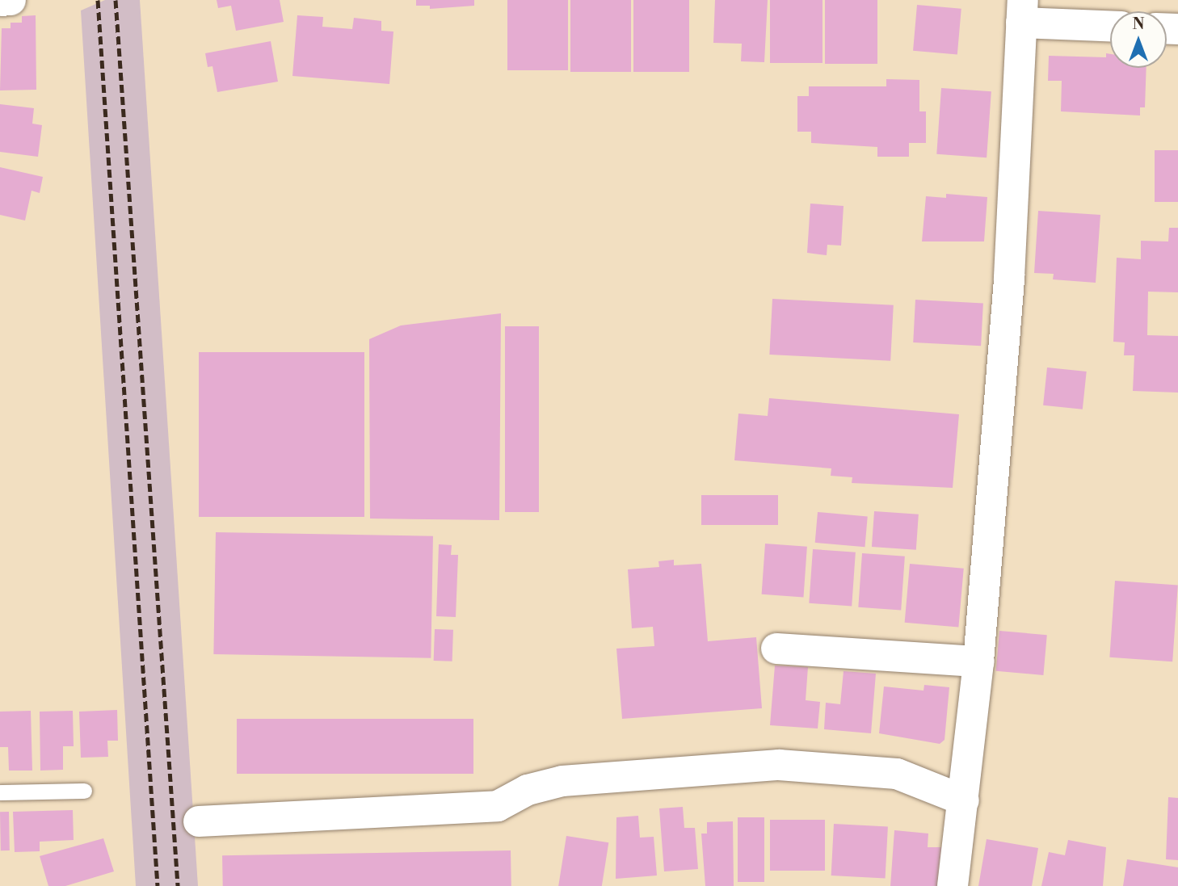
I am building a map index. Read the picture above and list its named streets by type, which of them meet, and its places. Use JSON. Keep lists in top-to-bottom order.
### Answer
{
  "north": "top"
}
